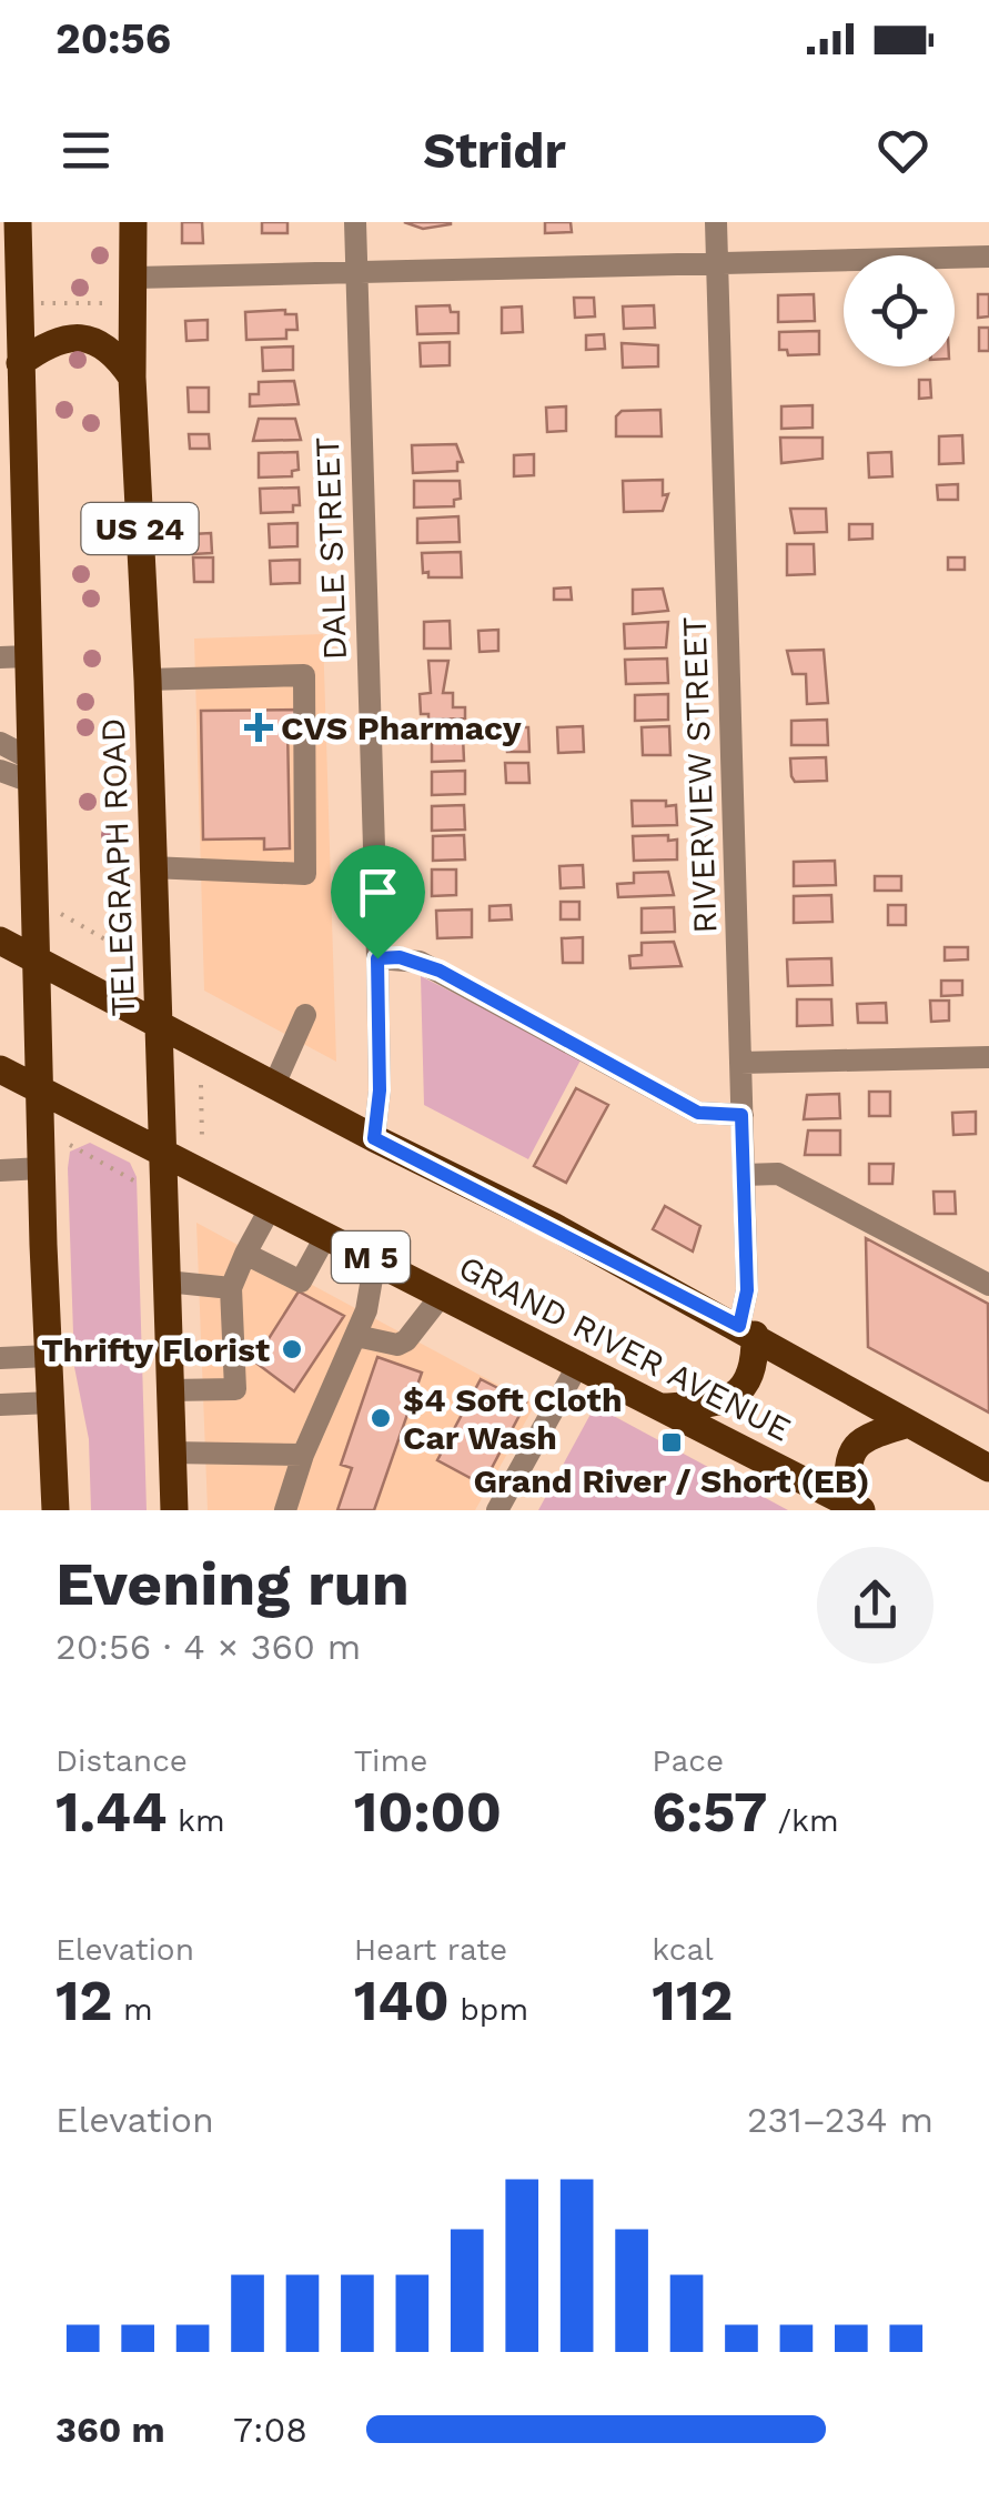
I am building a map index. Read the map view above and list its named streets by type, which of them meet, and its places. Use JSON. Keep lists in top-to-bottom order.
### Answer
{
  "streets": {
    "main road": [
      "US 24",
      "TELEGRAPH ROAD",
      "M 5",
      "GRAND RIVER AVENUE"
    ],
    "street": ["DALE STREET", "RIVERVIEW STREET"]
  },
  "crossings": [
    ["DALE STREET", "GRAND RIVER AVENUE"],
    ["RIVERVIEW STREET", "GRAND RIVER AVENUE"],
    ["TELEGRAPH ROAD", "GRAND RIVER AVENUE"]
  ],
  "places": {
    "health": ["CVS Pharmacy"],
    "other": ["Thrifty Florist", "$4 Soft Cloth Car Wash"],
    "transit": ["Grand River / Short (EB)"]
  },
  "page": {
    "status": "20:56",
    "header": "Stridr",
    "heading": ["Evening run", "20:56 · 4 × 360 m"],
    "stats": [
      ["Distance", "1.44 km"],
      ["Time", "10:00"],
      ["Pace", "6:57 /km"],
      ["Elevation", "12 m"],
      ["Heart rate", "140 bpm"],
      ["kcal", "112"]
    ],
    "chart": ["Elevation", "231–234 m"],
    "list": [
      {
        "name": "360 m",
        "note": "7:08"
      }
    ]
  }
}
